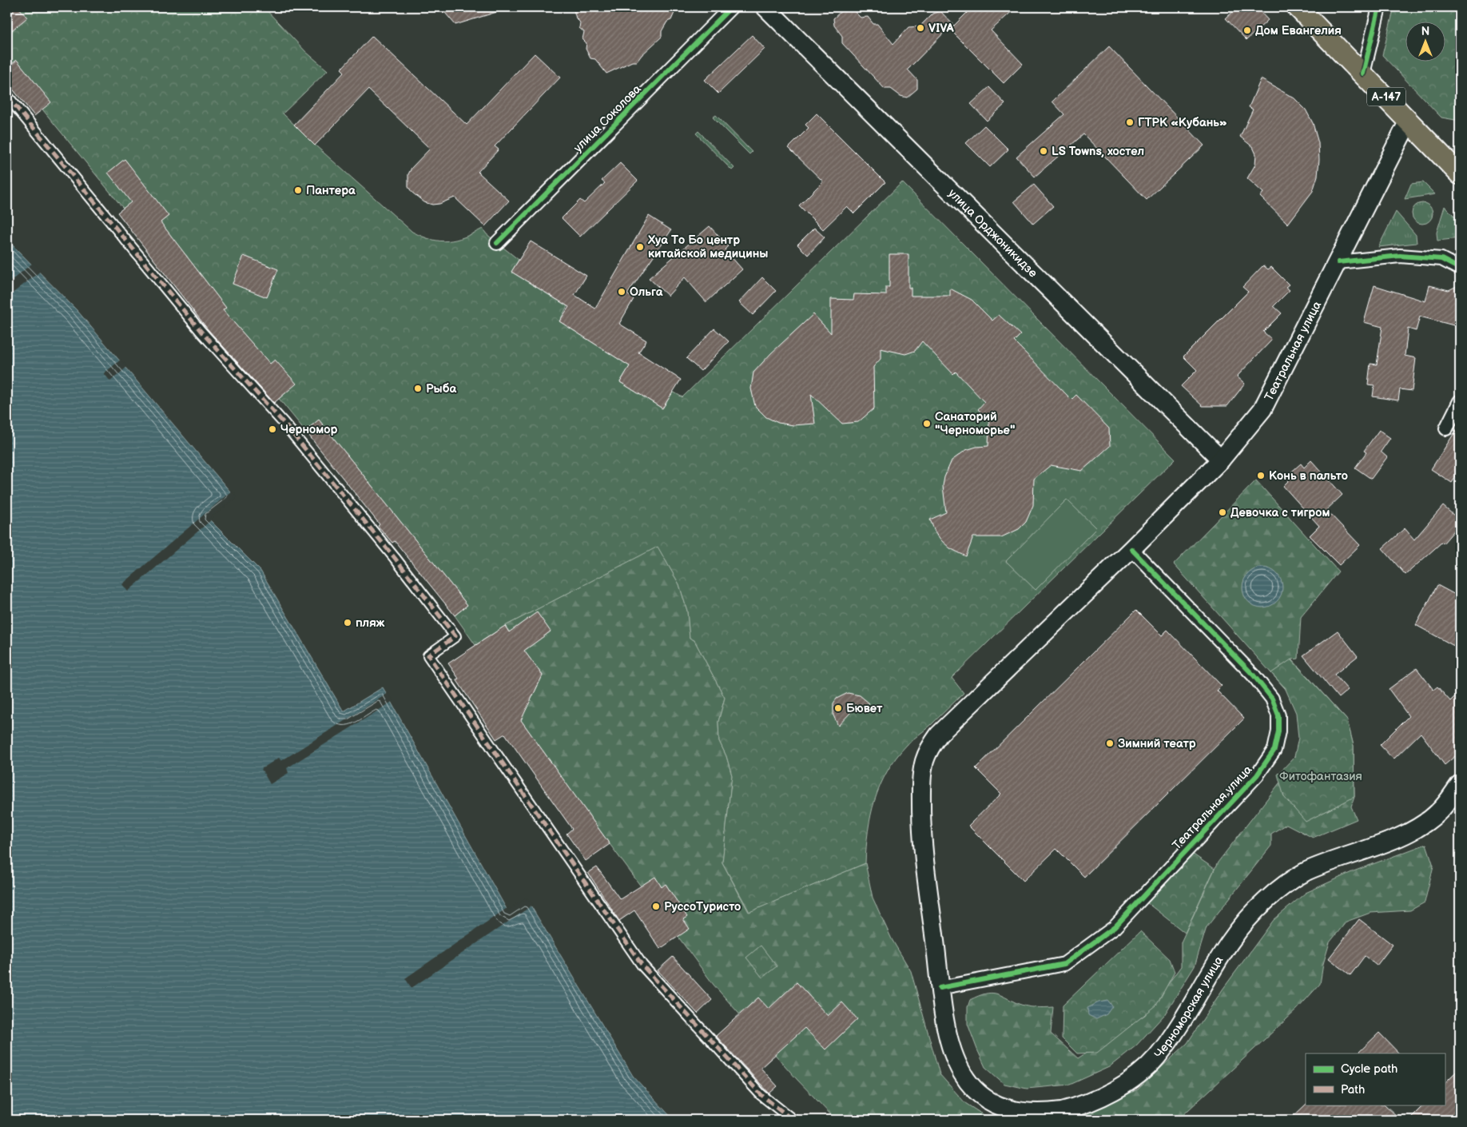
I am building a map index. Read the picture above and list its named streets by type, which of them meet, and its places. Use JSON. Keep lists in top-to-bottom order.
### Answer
{
  "streets": {
    "main road": [
      "А-147",
      "улица Орджоникидзе",
      "Театральная улица",
      "Черноморская улица"
    ],
    "street": ["улица Соколова"]
  },
  "crossings": [
    ["А-147", "Театральная улица"],
    ["улица Орджоникидзе", "Театральная улица"],
    ["Театральная улица", "Черноморская улица"]
  ],
  "parks": ["Фитофантазия"],
  "places": [
    "VIVA",
    "Дом Евангелия",
    "ГТРК «Кубань»",
    "LS Towns, хостел",
    "Пантера",
    "Хуа То Бо центр китайской медицины",
    "Ольга",
    "Рыба",
    "Санаторий \"Черноморье\"",
    "Черномор",
    "Конь в пальто",
    "Девочка с тигром",
    "пляж",
    "Бювет",
    "Зимний театр",
    "РуссоТуристо"
  ],
  "legend": ["Cycle path", "Path"],
  "north": "top"
}
